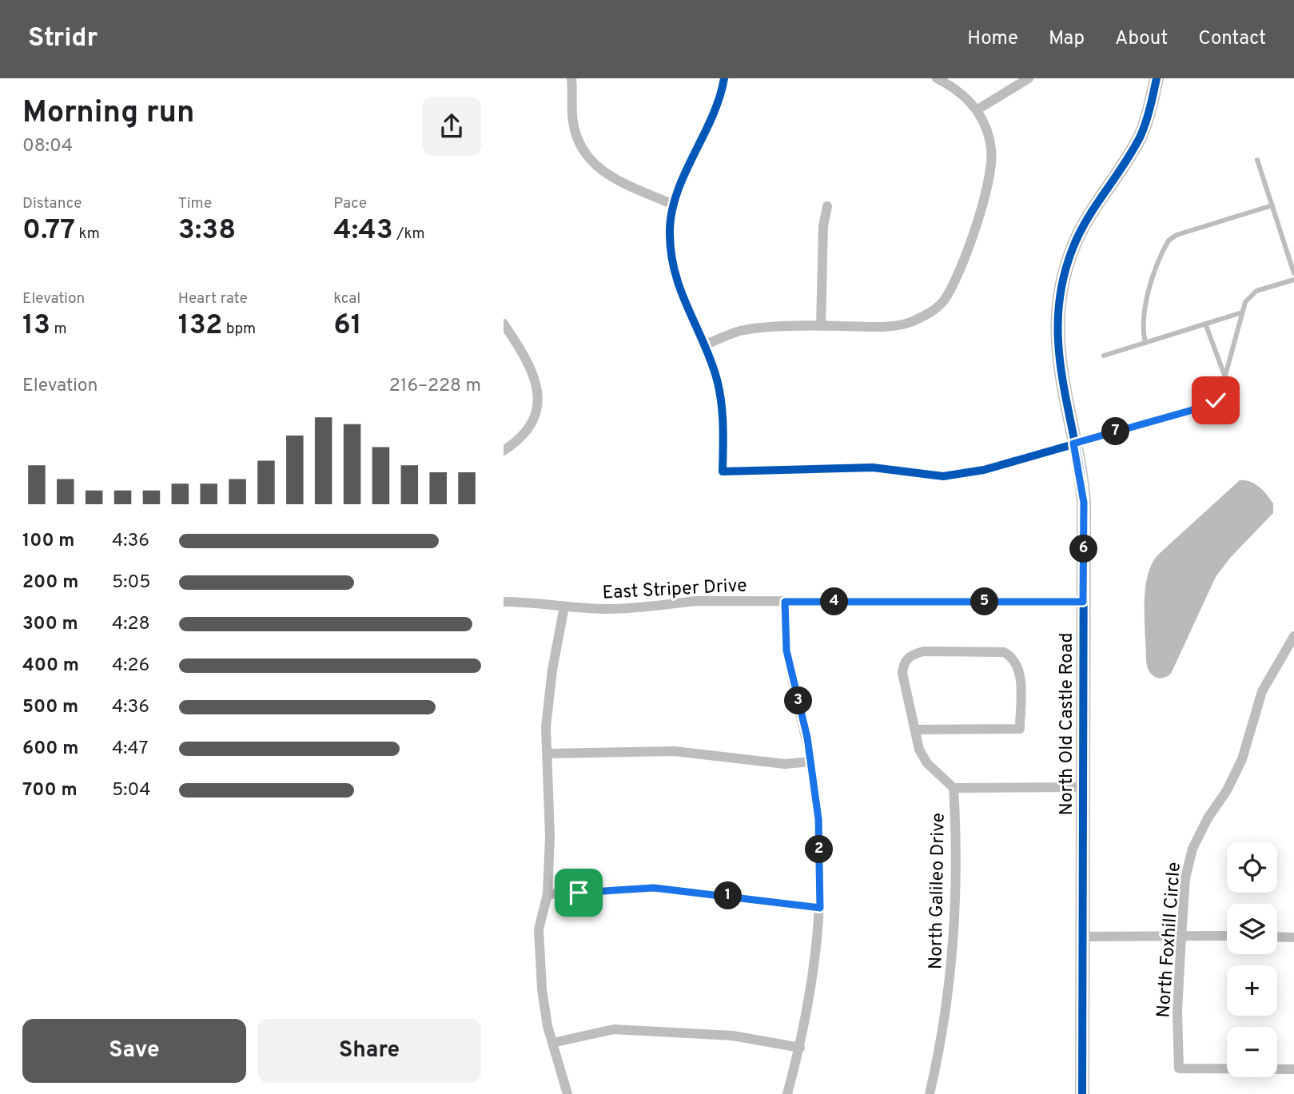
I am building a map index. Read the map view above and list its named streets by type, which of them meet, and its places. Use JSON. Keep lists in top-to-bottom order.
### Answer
{
  "streets": {
    "street": [
      "East Striper Drive",
      "North Old Castle Road",
      "North Galileo Drive",
      "North Foxhill Circle"
    ]
  },
  "crossings": [
    ["East Striper Drive", "North Old Castle Road"]
  ],
  "page": {
    "header": "Stridr",
    "nav": [
      "Home",
      "Map",
      "About",
      "Contact"
    ],
    "heading": ["Morning run", "08:04"],
    "stats": [
      ["Distance", "0.77 km"],
      ["Time", "3:38"],
      ["Pace", "4:43 /km"],
      ["Elevation", "13 m"],
      ["Heart rate", "132 bpm"],
      ["kcal", "61"]
    ],
    "chart": ["Elevation", "216–228 m"],
    "pins": [
      "7",
      "6",
      "4",
      "5",
      "3",
      "2",
      "1"
    ],
    "list": [
      {
        "name": "100 m",
        "note": "4:36"
      },
      {
        "name": "200 m",
        "note": "5:05"
      },
      {
        "name": "300 m",
        "note": "4:28"
      },
      {
        "name": "400 m",
        "note": "4:26"
      },
      {
        "name": "500 m",
        "note": "4:36"
      },
      {
        "name": "600 m",
        "note": "4:47"
      },
      {
        "name": "700 m",
        "note": "5:04"
      }
    ],
    "map_buttons": ["+", "−"],
    "buttons": ["Save", "Share"]
  }
}
